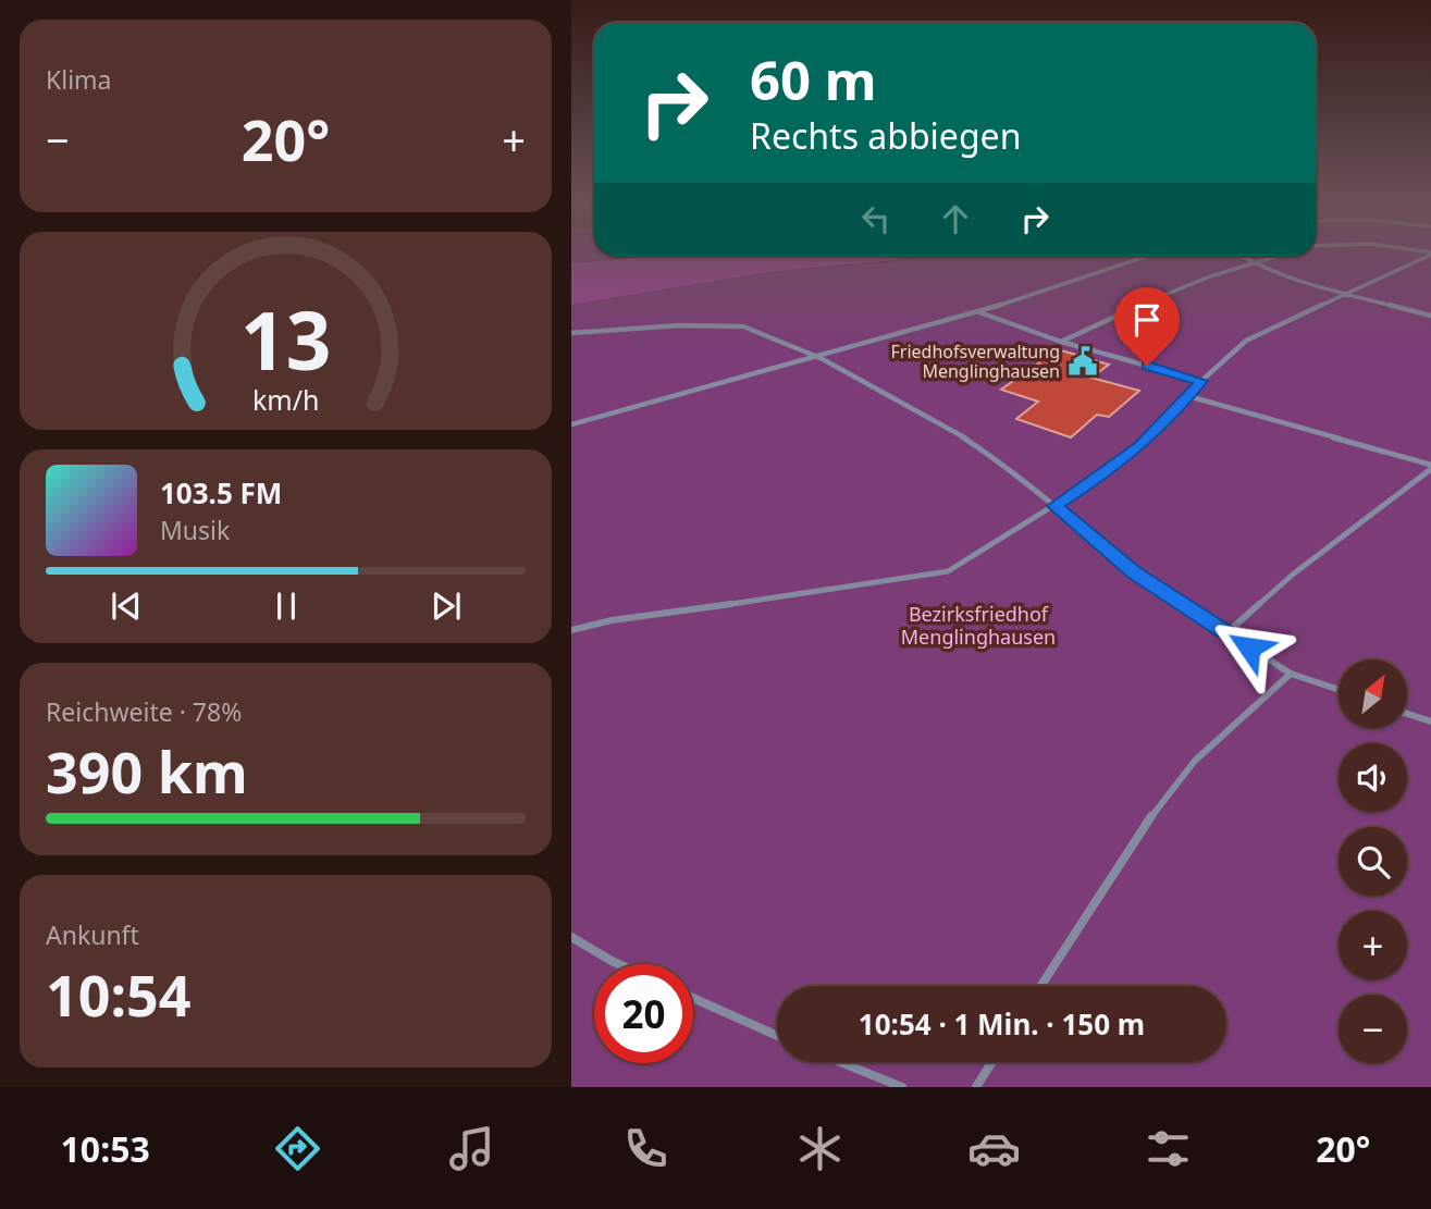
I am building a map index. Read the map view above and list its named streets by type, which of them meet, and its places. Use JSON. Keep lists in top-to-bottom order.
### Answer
{
  "parks": ["Bezirksfriedhof Menglinghausen"],
  "places": {
    "public building": ["Friedhofsverwaltung Menglinghausen"]
  },
  "north": "top right",
  "page": {
    "tile": [
      "Klima",
      ["Reichweite · 78%", "390 km"],
      ["Ankunft", "10:54"]
    ],
    "turn": ["60 m", "Rechts abbiegen"],
    "heat": ["−", "20°", "+"],
    "song": ["103.5 FM", "Musik"],
    "map_buttons": ["+", "−"],
    "limit": "20",
    "trip": "10:54 · 1 Min. · 150 m",
    "tabs": ["10:53", "20°"],
    "gauge": ["13", "km/h"]
  }
}
